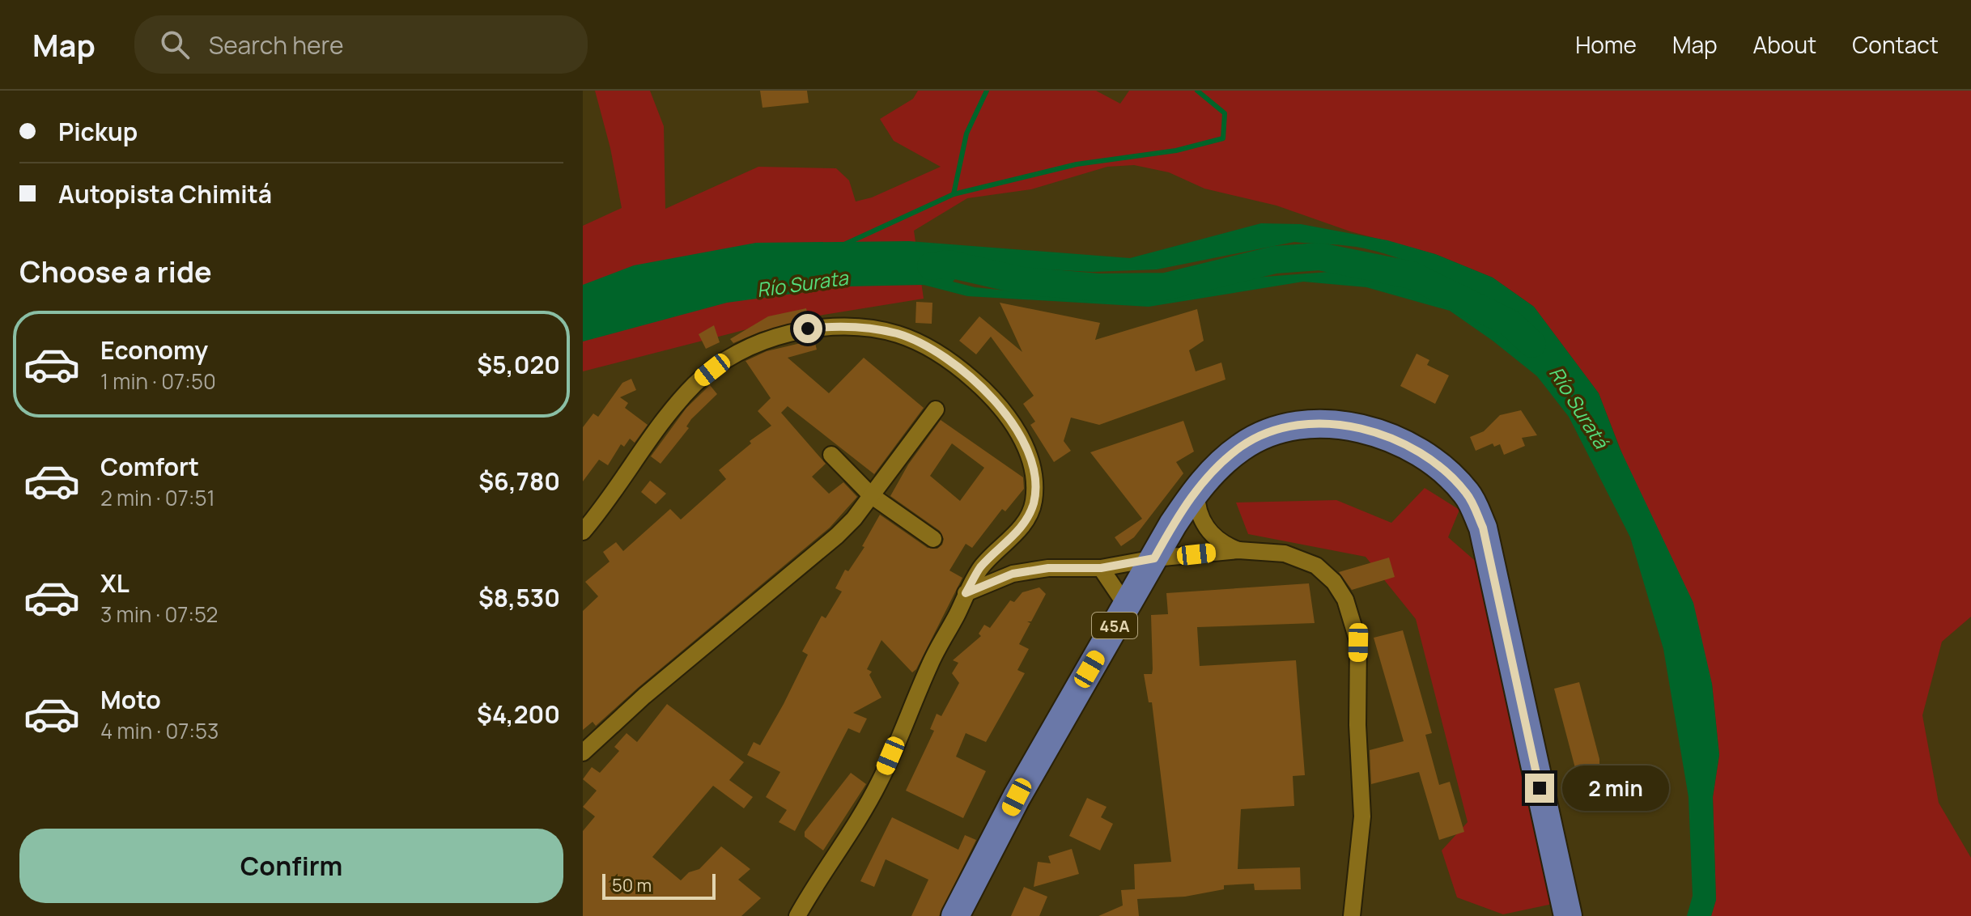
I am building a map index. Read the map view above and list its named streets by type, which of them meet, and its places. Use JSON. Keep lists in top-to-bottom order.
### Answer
{
  "streets": {
    "highway": ["45A"]
  },
  "water": ["Río Surata", "Río Suratá"],
  "scale_bar": "50 m",
  "page": {
    "header": "Map",
    "search": "Search here",
    "nav": [
      "Home",
      "Map",
      "About",
      "Contact"
    ],
    "banner": ["Pickup", "Autopista Chimitá"],
    "heading": "Choose a ride",
    "list": [
      {
        "name": "Economy",
        "note": "1 min · 07:50",
        "value": "$5,020"
      },
      {
        "name": "Comfort",
        "note": "2 min · 07:51",
        "value": "$6,780"
      },
      {
        "name": "XL",
        "note": "3 min · 07:52",
        "value": "$8,530"
      },
      {
        "name": "Moto",
        "note": "4 min · 07:53",
        "value": "$4,200"
      }
    ],
    "bubble": "2 min",
    "buttons": "Confirm",
    "scale": "50 m"
  }
}
